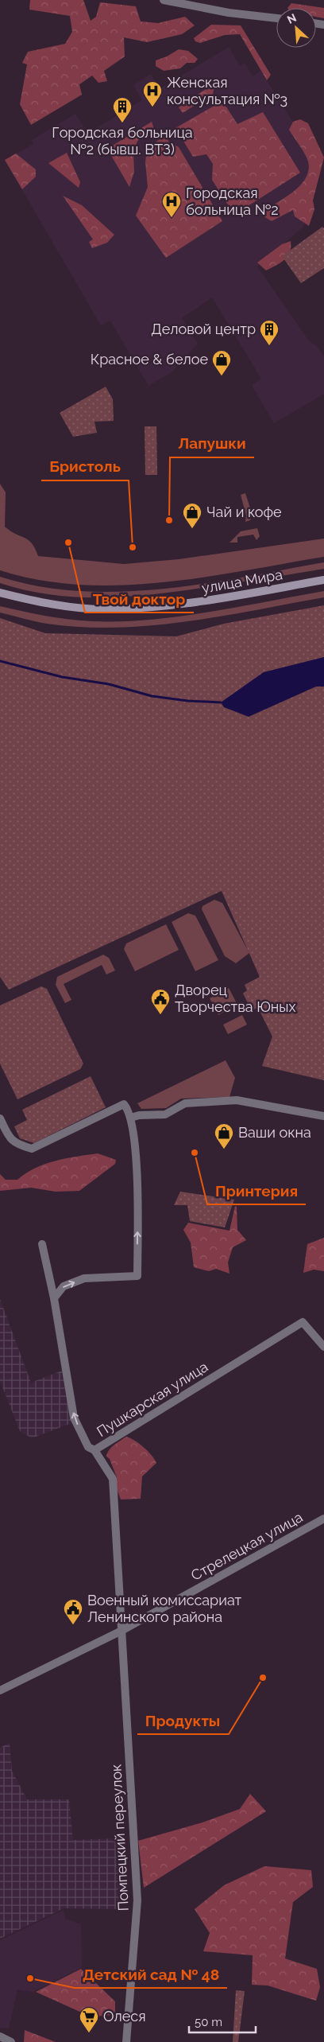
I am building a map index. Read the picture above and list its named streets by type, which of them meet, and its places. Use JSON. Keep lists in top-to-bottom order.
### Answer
{
  "streets": {
    "main road": ["улица Мира"],
    "street": ["Пушкарская улица", "Стрелецкая улица", "Помпецкий переулок"]
  },
  "crossings": [
    ["Пушкарская улица", "Помпецкий переулок"],
    ["Стрелецкая улица", "Помпецкий переулок"]
  ],
  "places": {
    "hospital": ["Женская консультация №3", "Городская больница №2"],
    "building": ["Городская больница №2 (бывш. ВТЗ)", "Деловой центр"],
    "shop": ["Красное & белое", "Чай и кофе", "Ваши окна"],
    "other": [
      "Лапушки",
      "Твой доктор",
      "Бристоль",
      "Принтерия",
      "Продукты",
      "Детский сад № 48"
    ],
    "public building": ["Дворец Творчества Юных", "Военный комиссариат Ленинского района"],
    "supermarket": ["Олеся"]
  },
  "scale_bar": "50 m",
  "north": "top left"
}
